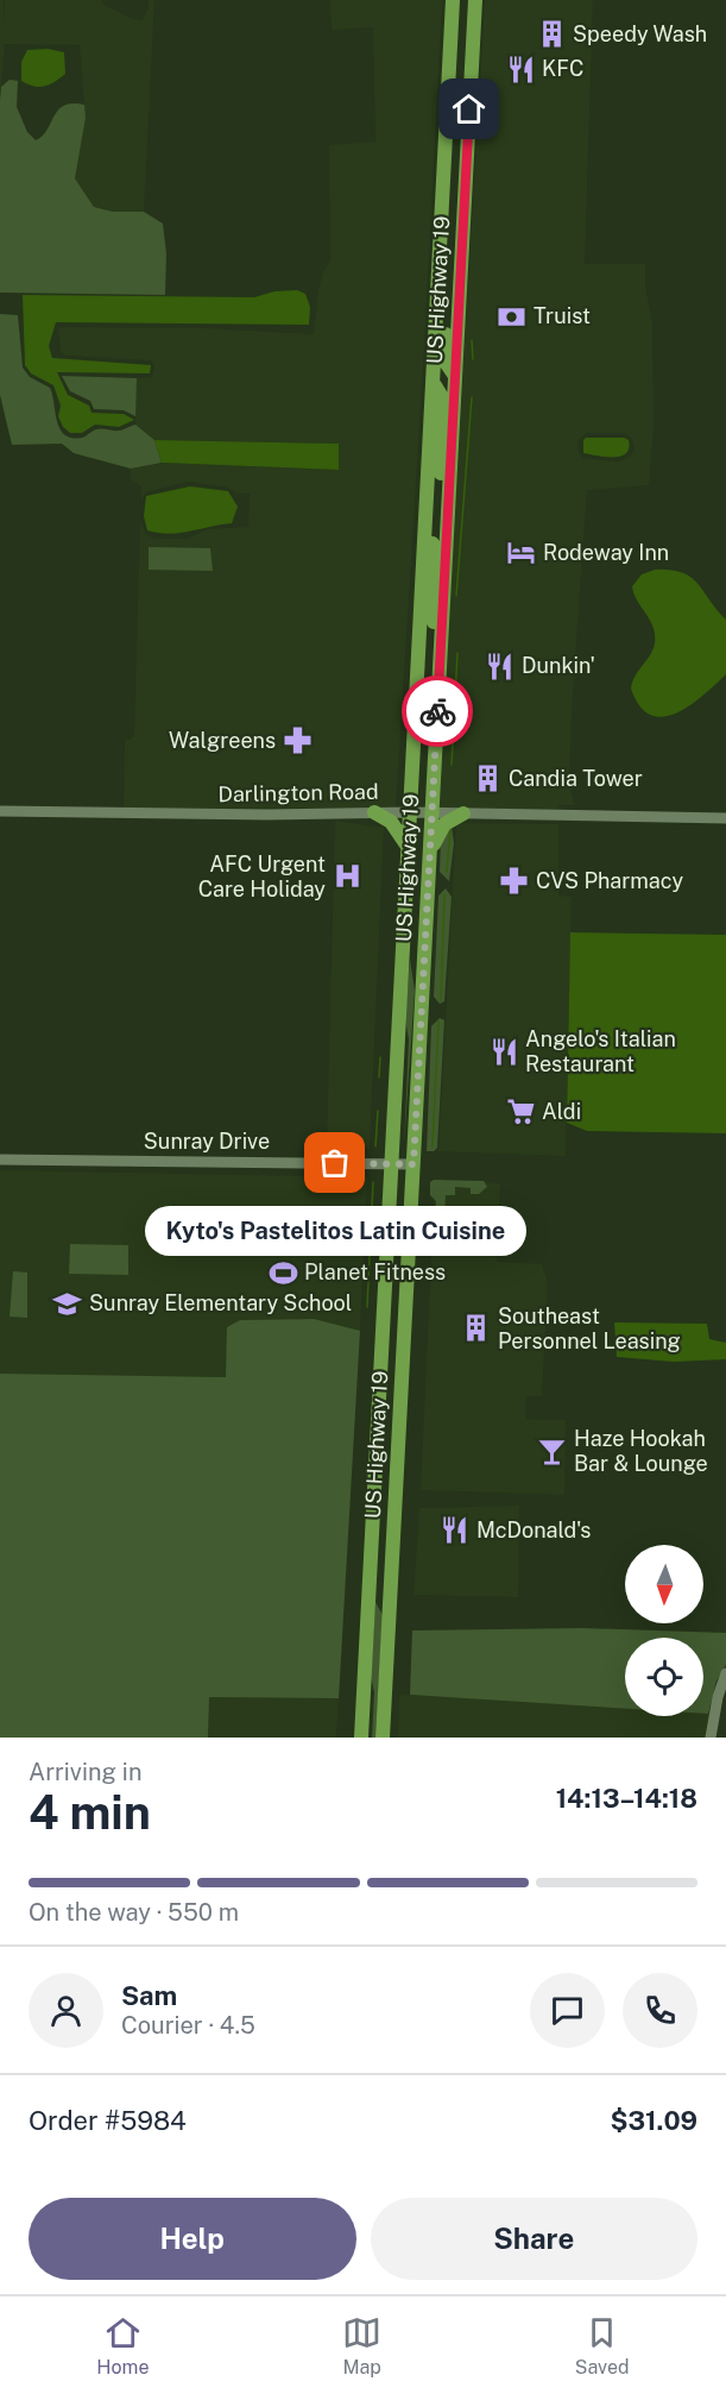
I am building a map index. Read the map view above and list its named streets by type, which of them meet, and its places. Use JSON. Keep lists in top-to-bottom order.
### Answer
{
  "streets": {
    "highway": ["US Highway 19"],
    "street": ["Darlington Road", "Sunray Drive"]
  },
  "crossings": [
    ["US Highway 19", "Darlington Road"],
    ["US Highway 19", "Sunray Drive"]
  ],
  "places": {
    "building": ["Speedy Wash", "Candia Tower", "Southeast Personnel Leasing"],
    "restaurant": [
      "KFC",
      "Dunkin'",
      "Angelo's Italian Restaurant",
      "McDonald's"
    ],
    "bank": ["Truist"],
    "hotel": ["Rodeway Inn"],
    "pharmacy": ["Walgreens", "CVS Pharmacy"],
    "hospital": ["AFC Urgent Care Holiday"],
    "supermarket": ["Aldi"],
    "other": ["Kyto's Pastelitos Latin Cuisine"],
    "sports": ["Planet Fitness"],
    "school or university": ["Sunray Elementary School"],
    "bar": ["Haze Hookah Bar & Lounge"]
  },
  "north": "bottom",
  "page": {
    "bubble": "Kyto's Pastelitos Latin Cuisine",
    "heading": ["4 min", "Arriving in", "14:13–14:18"],
    "panel": [
      "Sam",
      "Courier · 4.5",
      "Order #5984",
      "$31.09"
    ],
    "bar": "On the way · 550 m",
    "buttons": ["Help", "Share"],
    "tabs": ["Home", "Map", "Saved"]
  }
}
